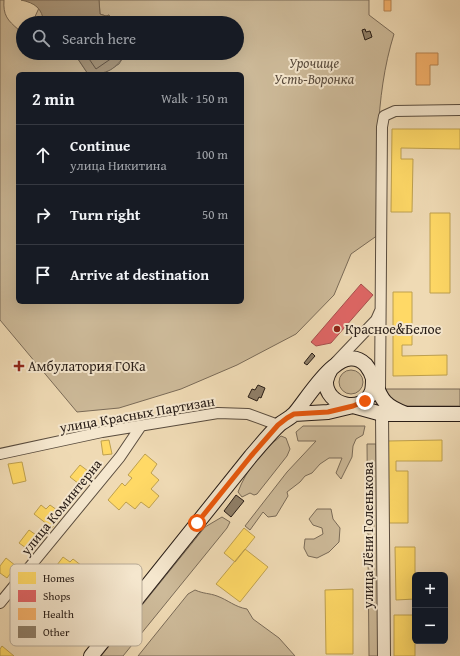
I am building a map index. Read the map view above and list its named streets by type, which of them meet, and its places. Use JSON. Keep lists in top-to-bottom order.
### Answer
{
  "streets": {
    "street": ["улица Красных Партизан", "улица Коминтерна", "улица Лёни Голенькова"]
  },
  "crossings": [
    ["улица Красных Партизан", "улица Коминтерна"]
  ],
  "parks": ["Урочище Усть-Воронка"],
  "places": {
    "other": ["Красное&Белое"],
    "health": ["Амбулатория ГОКа"]
  },
  "legend": [
    "Homes",
    "Shops",
    "Health",
    "Other"
  ],
  "page": {
    "search": "Search here",
    "heading": ["2 min", "Walk · 150 m"],
    "list": [
      ["Continue", "улица Никитина", "100 m"],
      ["Turn right", "50 m"],
      "Arrive at destination"
    ],
    "map_buttons": ["+", "−"]
  }
}
